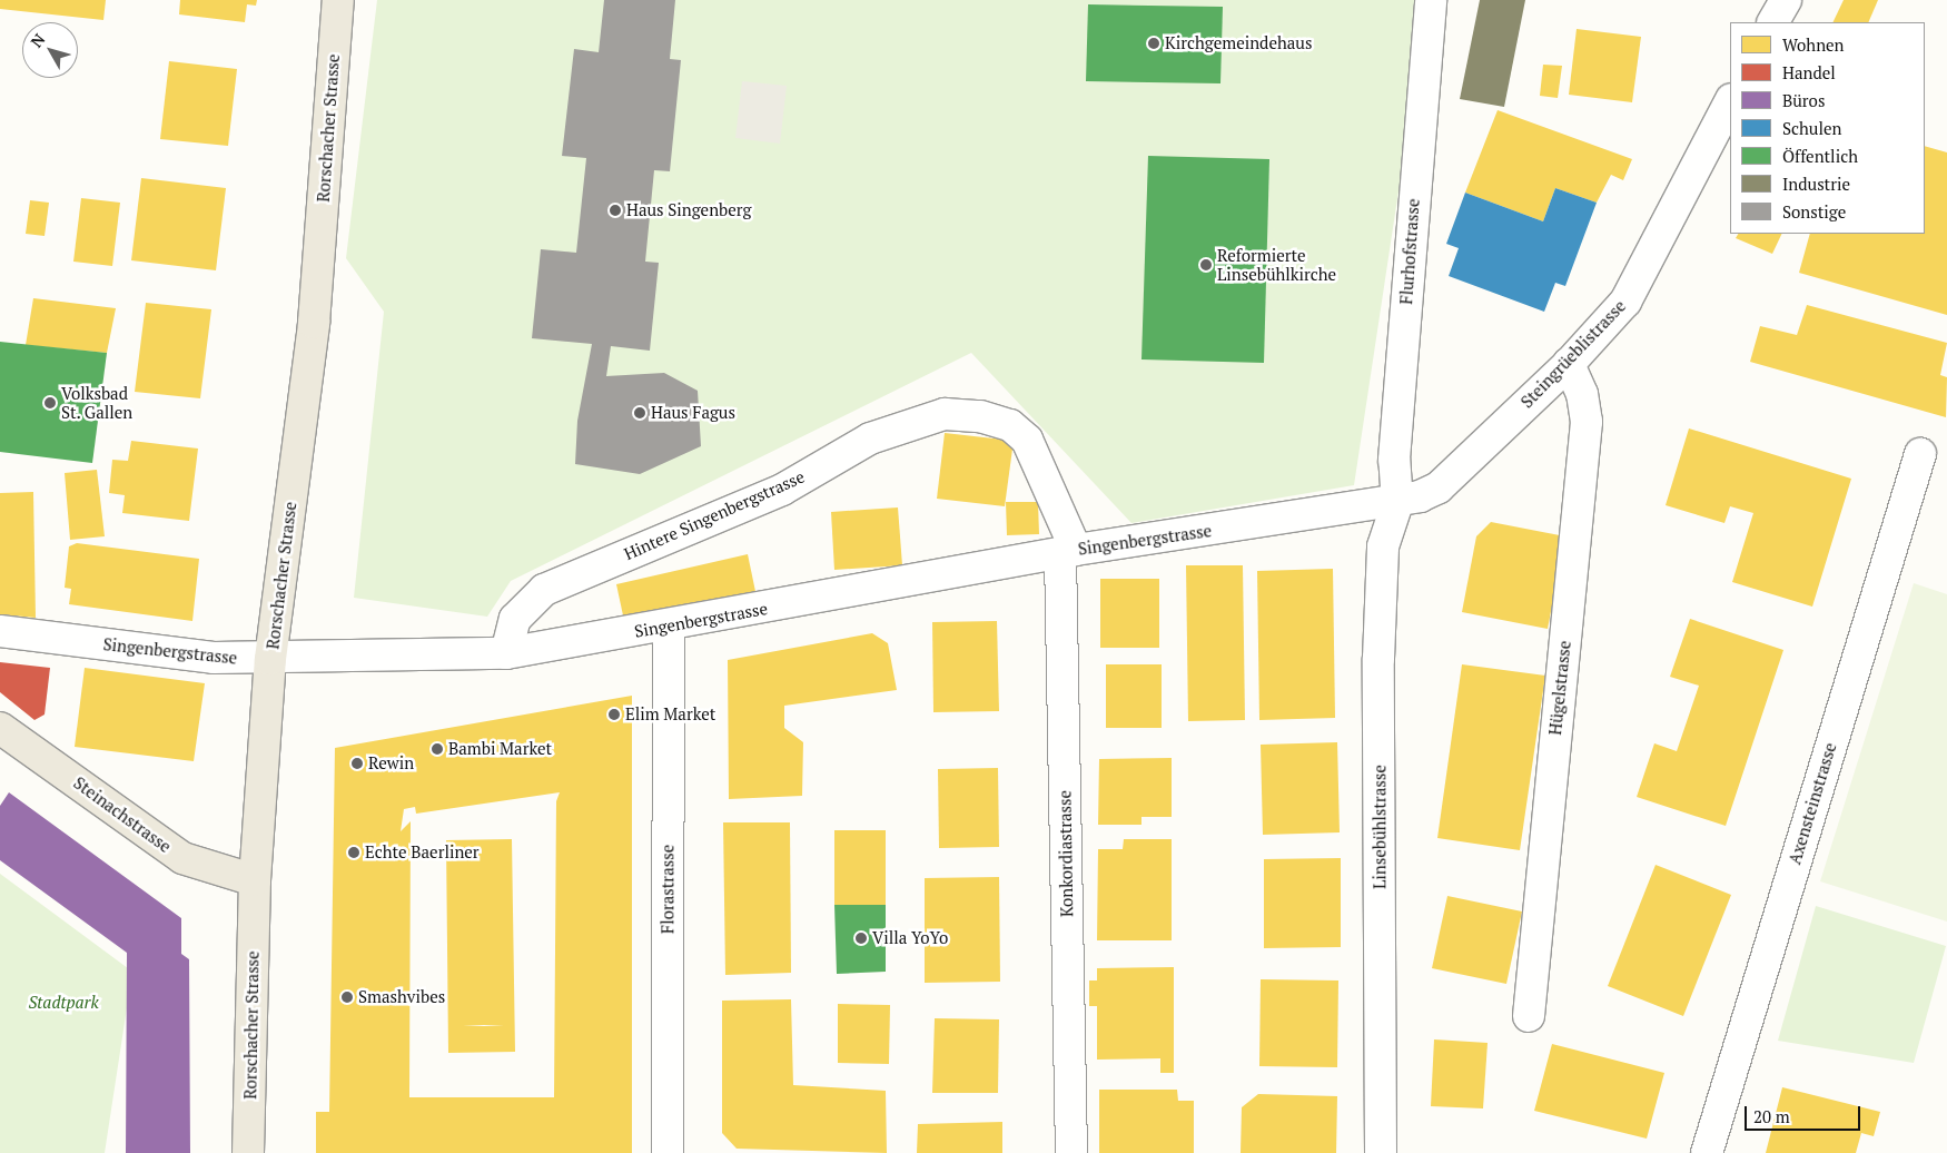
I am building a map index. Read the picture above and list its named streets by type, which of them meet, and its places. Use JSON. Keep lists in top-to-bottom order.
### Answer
{
  "streets": {
    "main road": ["Rorschacher Strasse", "Steinachstrasse"],
    "street": [
      "Flurhofstrasse",
      "Steingrüeblistrasse",
      "Hintere Singenbergstrasse",
      "Singenbergstrasse",
      "Hügelstrasse",
      "Axensteinstrasse",
      "Linsebühlstrasse",
      "Konkordiastrasse",
      "Florastrasse"
    ]
  },
  "crossings": [
    ["Rorschacher Strasse", "Singenbergstrasse"],
    ["Rorschacher Strasse", "Steinachstrasse"],
    ["Flurhofstrasse", "Steingrüeblistrasse"],
    ["Flurhofstrasse", "Singenbergstrasse"],
    ["Flurhofstrasse", "Linsebühlstrasse"],
    ["Steingrüeblistrasse", "Singenbergstrasse"],
    ["Steingrüeblistrasse", "Hügelstrasse"],
    ["Steingrüeblistrasse", "Linsebühlstrasse"],
    ["Hintere Singenbergstrasse", "Singenbergstrasse"],
    ["Hintere Singenbergstrasse", "Konkordiastrasse"],
    ["Singenbergstrasse", "Linsebühlstrasse"],
    ["Singenbergstrasse", "Konkordiastrasse"],
    ["Singenbergstrasse", "Florastrasse"]
  ],
  "parks": ["Stadtpark"],
  "places": [
    "Kirchgemeindehaus",
    "Haus Singenberg",
    "Reformierte Linsebühlkirche",
    "Volksbad St. Gallen",
    "Haus Fagus",
    "Elim Market",
    "Bambi Market",
    "Rewin",
    "Echte Baerliner",
    "Villa YoYo",
    "Smashvibes"
  ],
  "legend": [
    "Wohnen",
    "Handel",
    "Büros",
    "Schulen",
    "Öffentlich",
    "Industrie",
    "Sonstige"
  ],
  "scale_bar": "20 m",
  "north": "top left"
}
